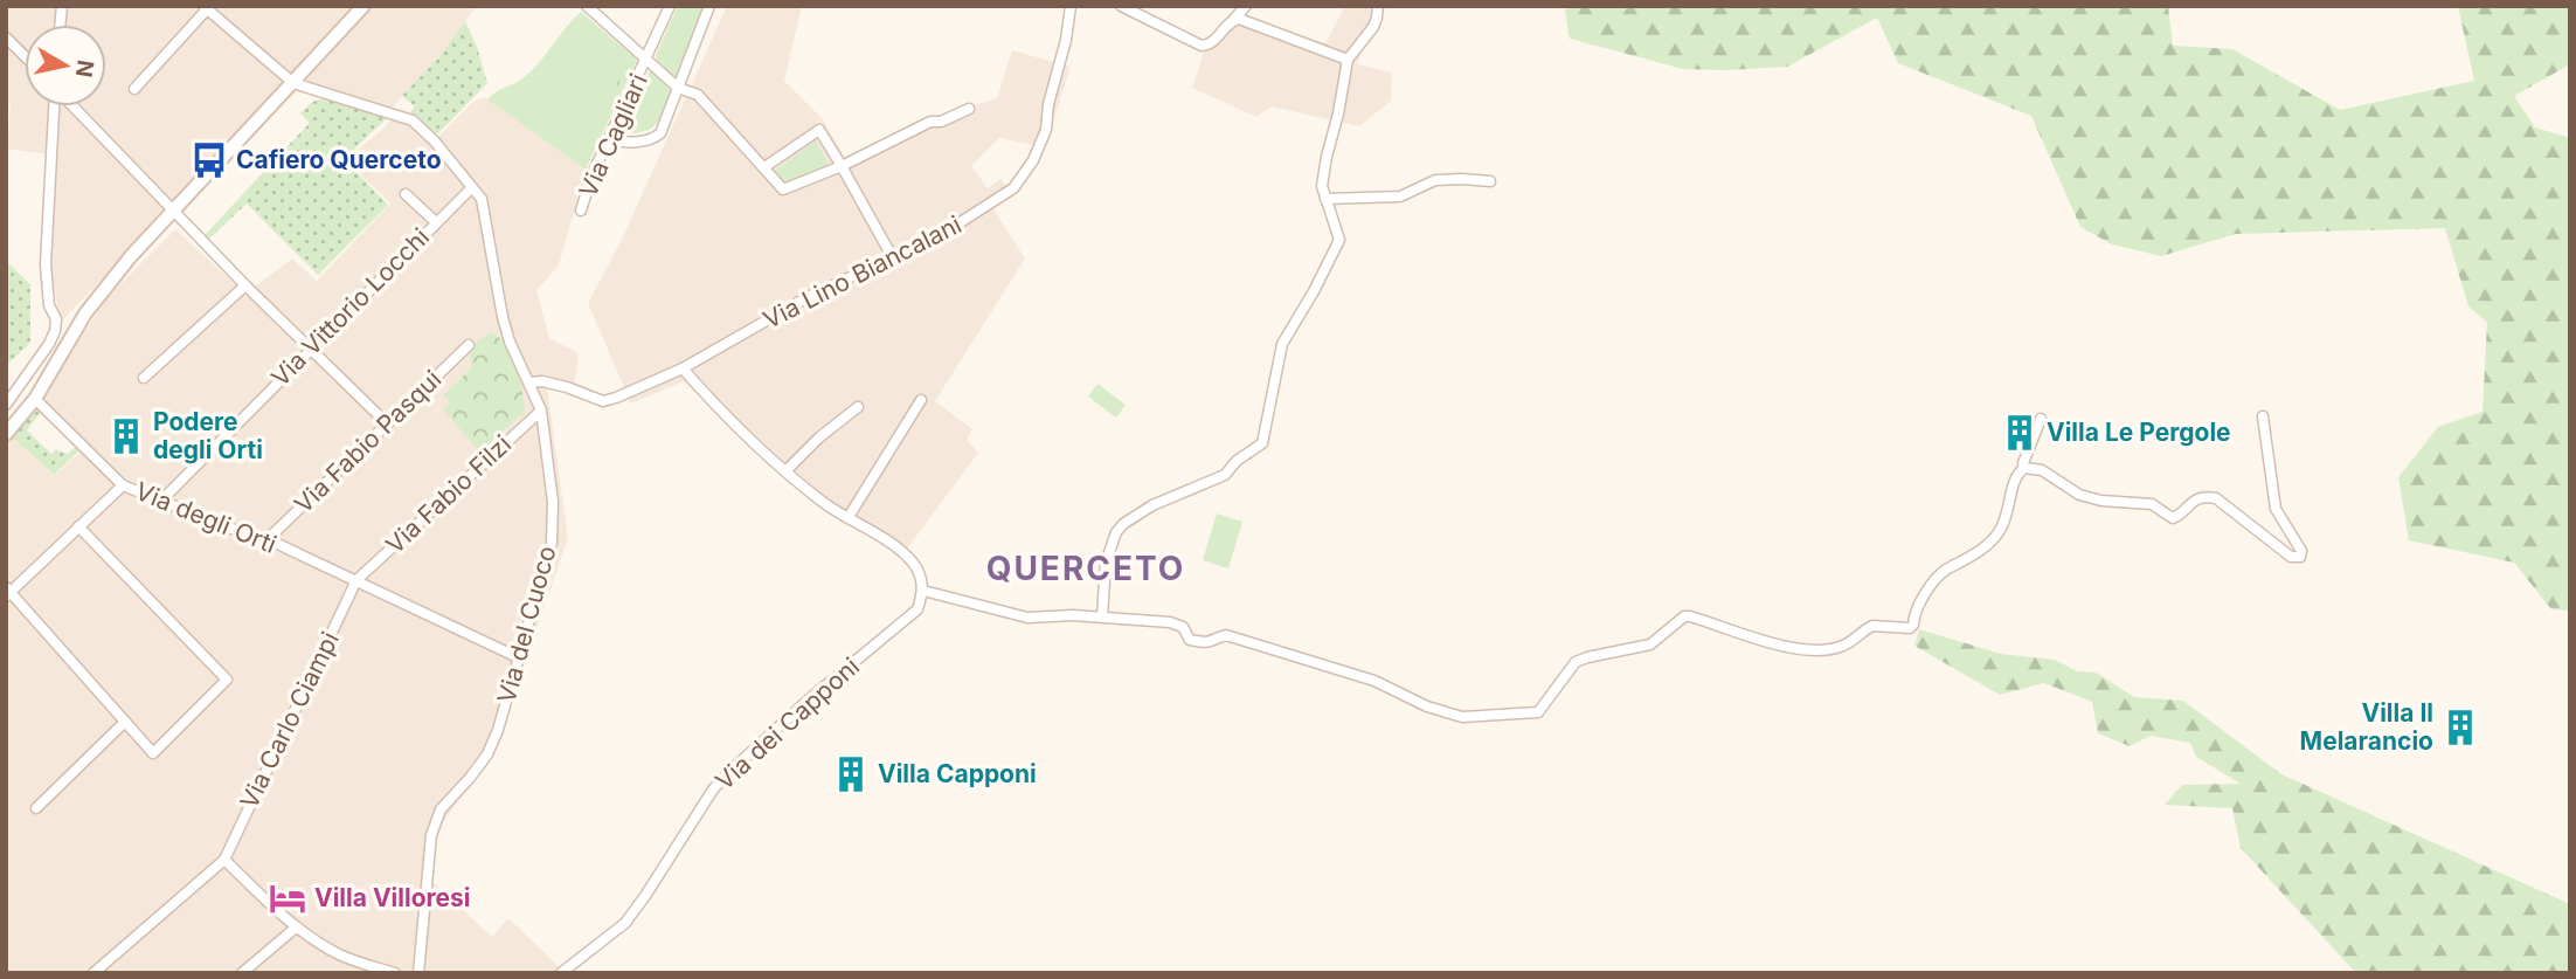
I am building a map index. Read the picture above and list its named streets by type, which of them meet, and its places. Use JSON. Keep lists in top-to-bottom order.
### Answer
{
  "streets": {
    "street": [
      "Via Cagliari",
      "Via Lino Biancalani",
      "Via Vittorio Locchi",
      "Via Fabio Pasqui",
      "Via Fabio Filzi",
      "Via degli Orti",
      "Via del Cuoco",
      "Via Carlo Ciampi",
      "Via dei Capponi"
    ]
  },
  "crossings": [
    ["Via Lino Biancalani", "Via del Cuoco"],
    ["Via Vittorio Locchi", "Via degli Orti"],
    ["Via Vittorio Locchi", "Via del Cuoco"],
    ["Via Fabio Pasqui", "Via degli Orti"],
    ["Via Fabio Filzi", "Via degli Orti"],
    ["Via Fabio Filzi", "Via del Cuoco"],
    ["Via Fabio Filzi", "Via Carlo Ciampi"],
    ["Via degli Orti", "Via del Cuoco"],
    ["Via degli Orti", "Via Carlo Ciampi"]
  ],
  "districts": ["QUERCETO"],
  "places": {
    "bus stop": ["Cafiero Querceto"],
    "building": [
      "Villa Le Pergole",
      "Podere degli Orti",
      "Villa Il Melarancio",
      "Villa Capponi"
    ],
    "hotel": ["Villa Villoresi"]
  },
  "north": "right"
}
